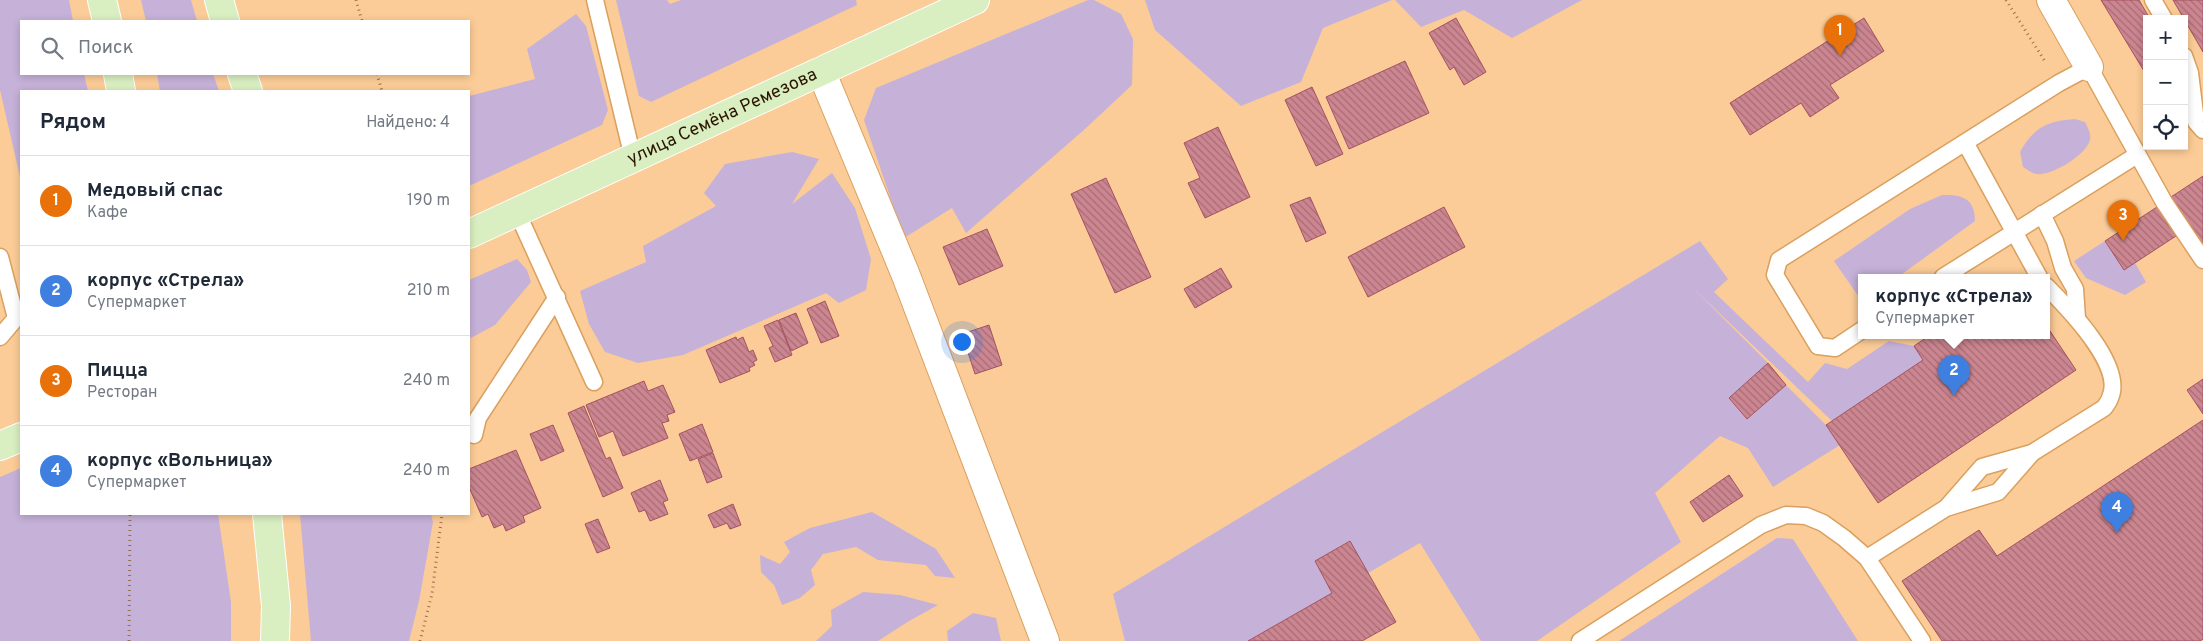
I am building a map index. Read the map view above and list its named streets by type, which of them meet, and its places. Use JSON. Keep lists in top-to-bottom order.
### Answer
{
  "streets": {
    "main road": ["улица Семёна Ремезова"]
  },
  "page": {
    "map_buttons": ["+", "−"],
    "pins": [
      "1",
      "3",
      "2",
      "4"
    ],
    "search": "Поиск",
    "heading": ["Рядом", "Найдено: 4"],
    "list": [
      {
        "mark": "1",
        "name": "Медовый спас",
        "note": "Кафе",
        "value": "190 m"
      },
      {
        "mark": "2",
        "name": "корпус «Стрела»",
        "note": "Супермаркет",
        "value": "210 m"
      },
      {
        "mark": "3",
        "name": "Пицца",
        "note": "Ресторан",
        "value": "240 m"
      },
      {
        "mark": "4",
        "name": "корпус «Вольница»",
        "note": "Супермаркет",
        "value": "240 m"
      }
    ],
    "popup": ["корпус «Стрела»", "Супермаркет"]
  }
}
